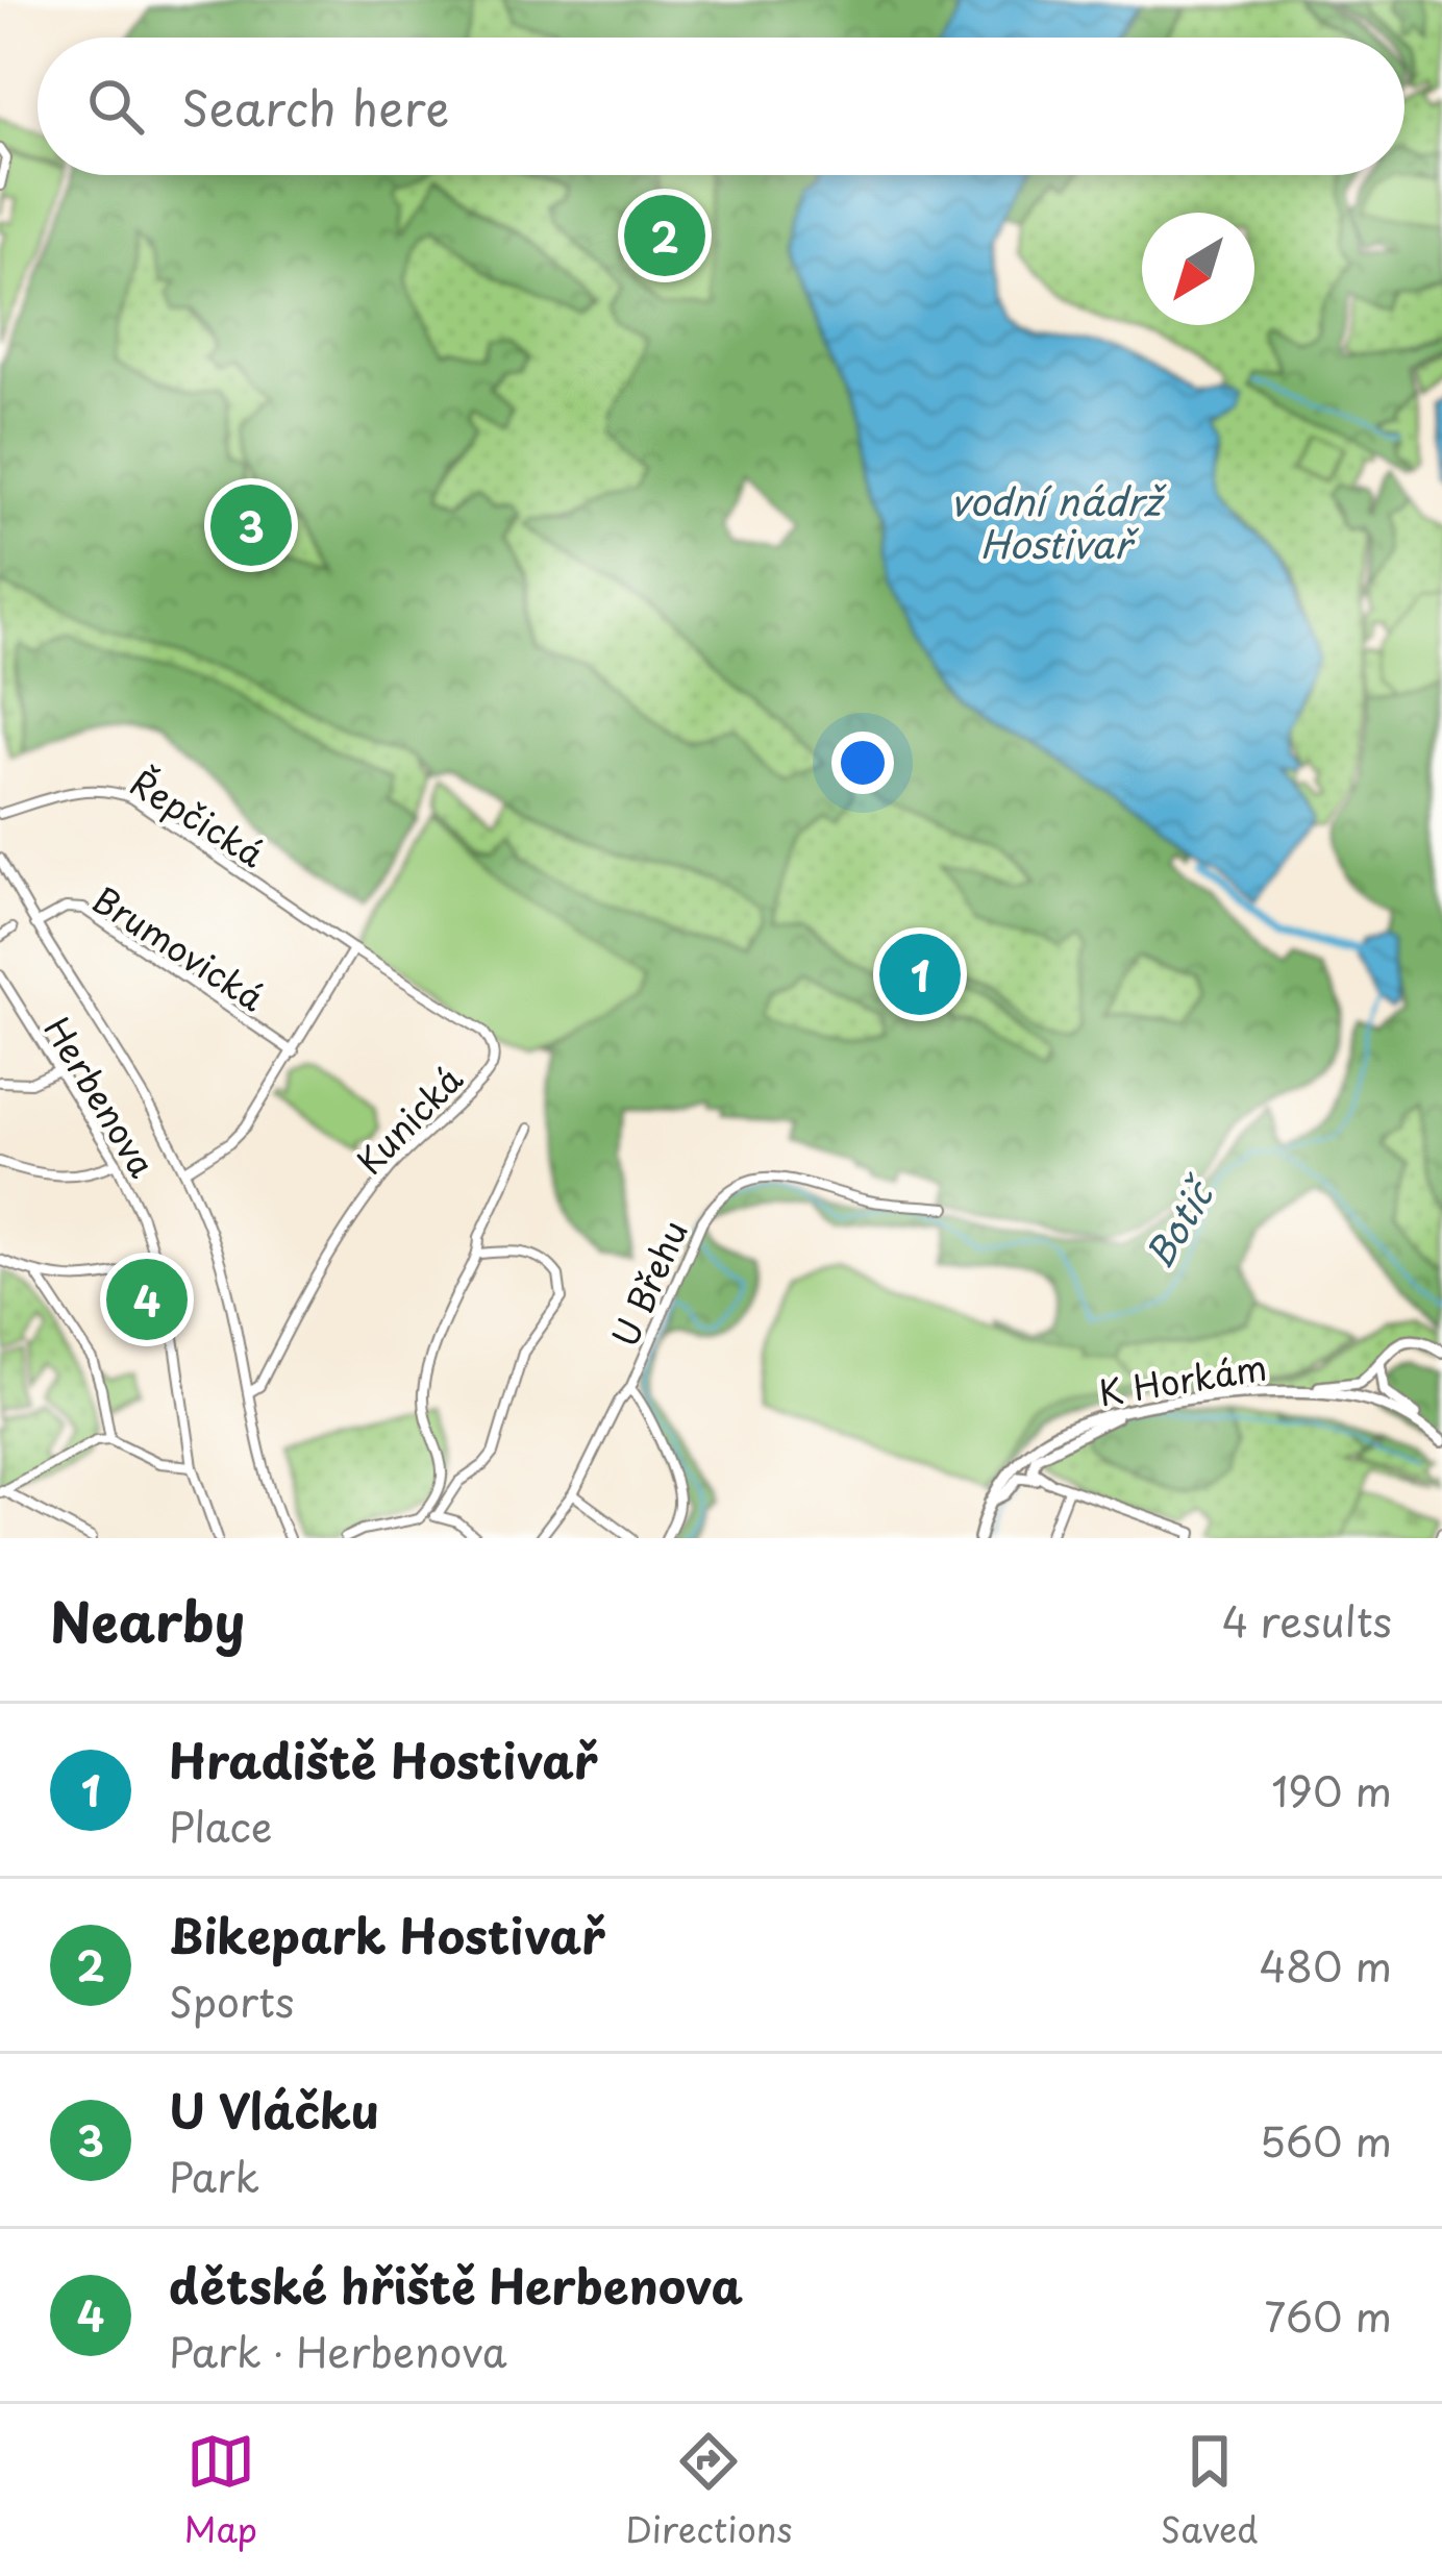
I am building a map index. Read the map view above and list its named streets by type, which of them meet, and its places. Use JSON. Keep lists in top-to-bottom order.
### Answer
{
  "streets": {
    "main road": ["K Horkám"],
    "street": [
      "Řepčická",
      "Brumovická",
      "Herbenova",
      "Kunická",
      "U Břehu"
    ]
  },
  "crossings": [
    ["Řepčická", "Kunická"]
  ],
  "water": ["vodní nádrž Hostivař", "Botič"],
  "north": "bottom left",
  "page": {
    "search": "Search here",
    "pins": [
      "2",
      "3",
      "1",
      "4"
    ],
    "heading": ["Nearby", "4 results"],
    "list": [
      {
        "mark": "1",
        "name": "Hradiště Hostivař",
        "note": "Place",
        "value": "190 m"
      },
      {
        "mark": "2",
        "name": "Bikepark Hostivař",
        "note": "Sports",
        "value": "480 m"
      },
      {
        "mark": "3",
        "name": "U Vláčku",
        "note": "Park",
        "value": "560 m"
      },
      {
        "mark": "4",
        "name": "dětské hřiště Herbenova",
        "note": "Park · Herbenova",
        "value": "760 m"
      }
    ],
    "nav": ["Map", "Directions", "Saved"]
  }
}
